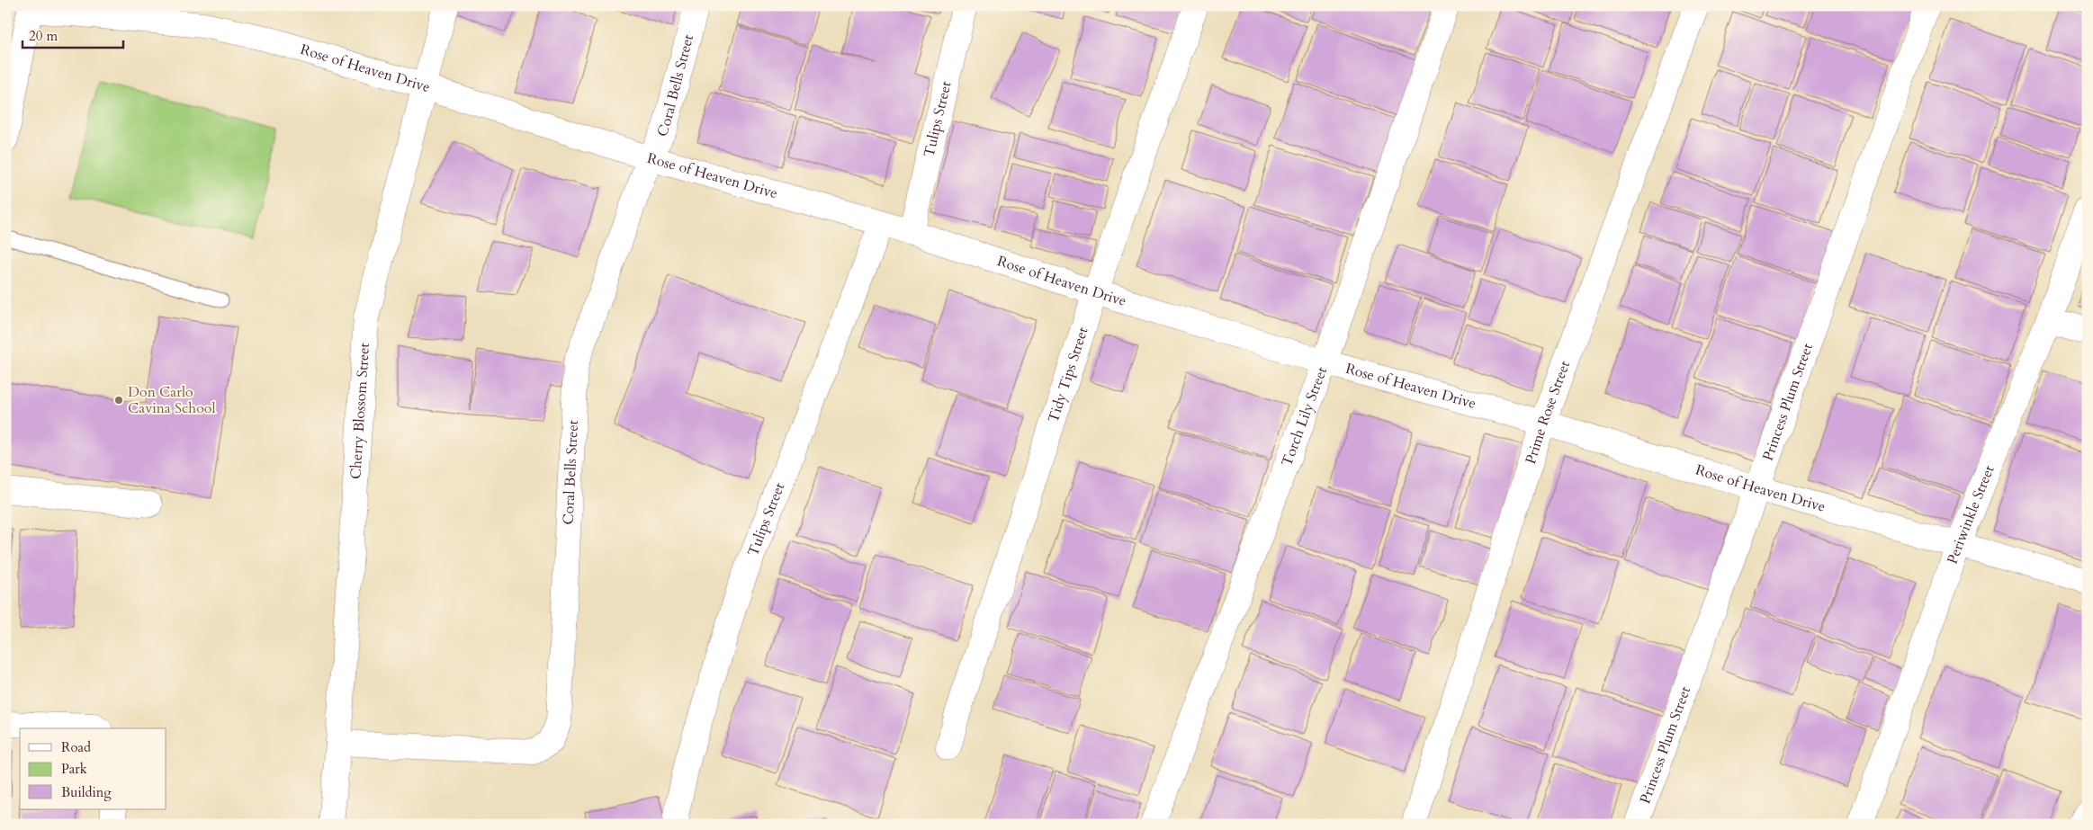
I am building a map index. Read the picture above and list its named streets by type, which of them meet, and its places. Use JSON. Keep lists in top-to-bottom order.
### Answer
{
  "streets": {
    "street": [
      "Rose of Heaven Drive",
      "Coral Bells Street",
      "Tulips Street",
      "Tidy Tips Street",
      "Princess Plum Street",
      "Cherry Blossom Street",
      "Prime Rose Street",
      "Torch Lily Street",
      "Periwinkle Street"
    ]
  },
  "crossings": [
    ["Rose of Heaven Drive", "Coral Bells Street"],
    ["Rose of Heaven Drive", "Tulips Street"],
    ["Rose of Heaven Drive", "Tidy Tips Street"],
    ["Rose of Heaven Drive", "Princess Plum Street"],
    ["Rose of Heaven Drive", "Cherry Blossom Street"],
    ["Rose of Heaven Drive", "Prime Rose Street"],
    ["Rose of Heaven Drive", "Torch Lily Street"],
    ["Rose of Heaven Drive", "Periwinkle Street"],
    ["Coral Bells Street", "Cherry Blossom Street"]
  ],
  "places": ["Don Carlo Cavina School"],
  "legend": ["Road", "Park", "Building"],
  "scale_bar": "20 m"
}
